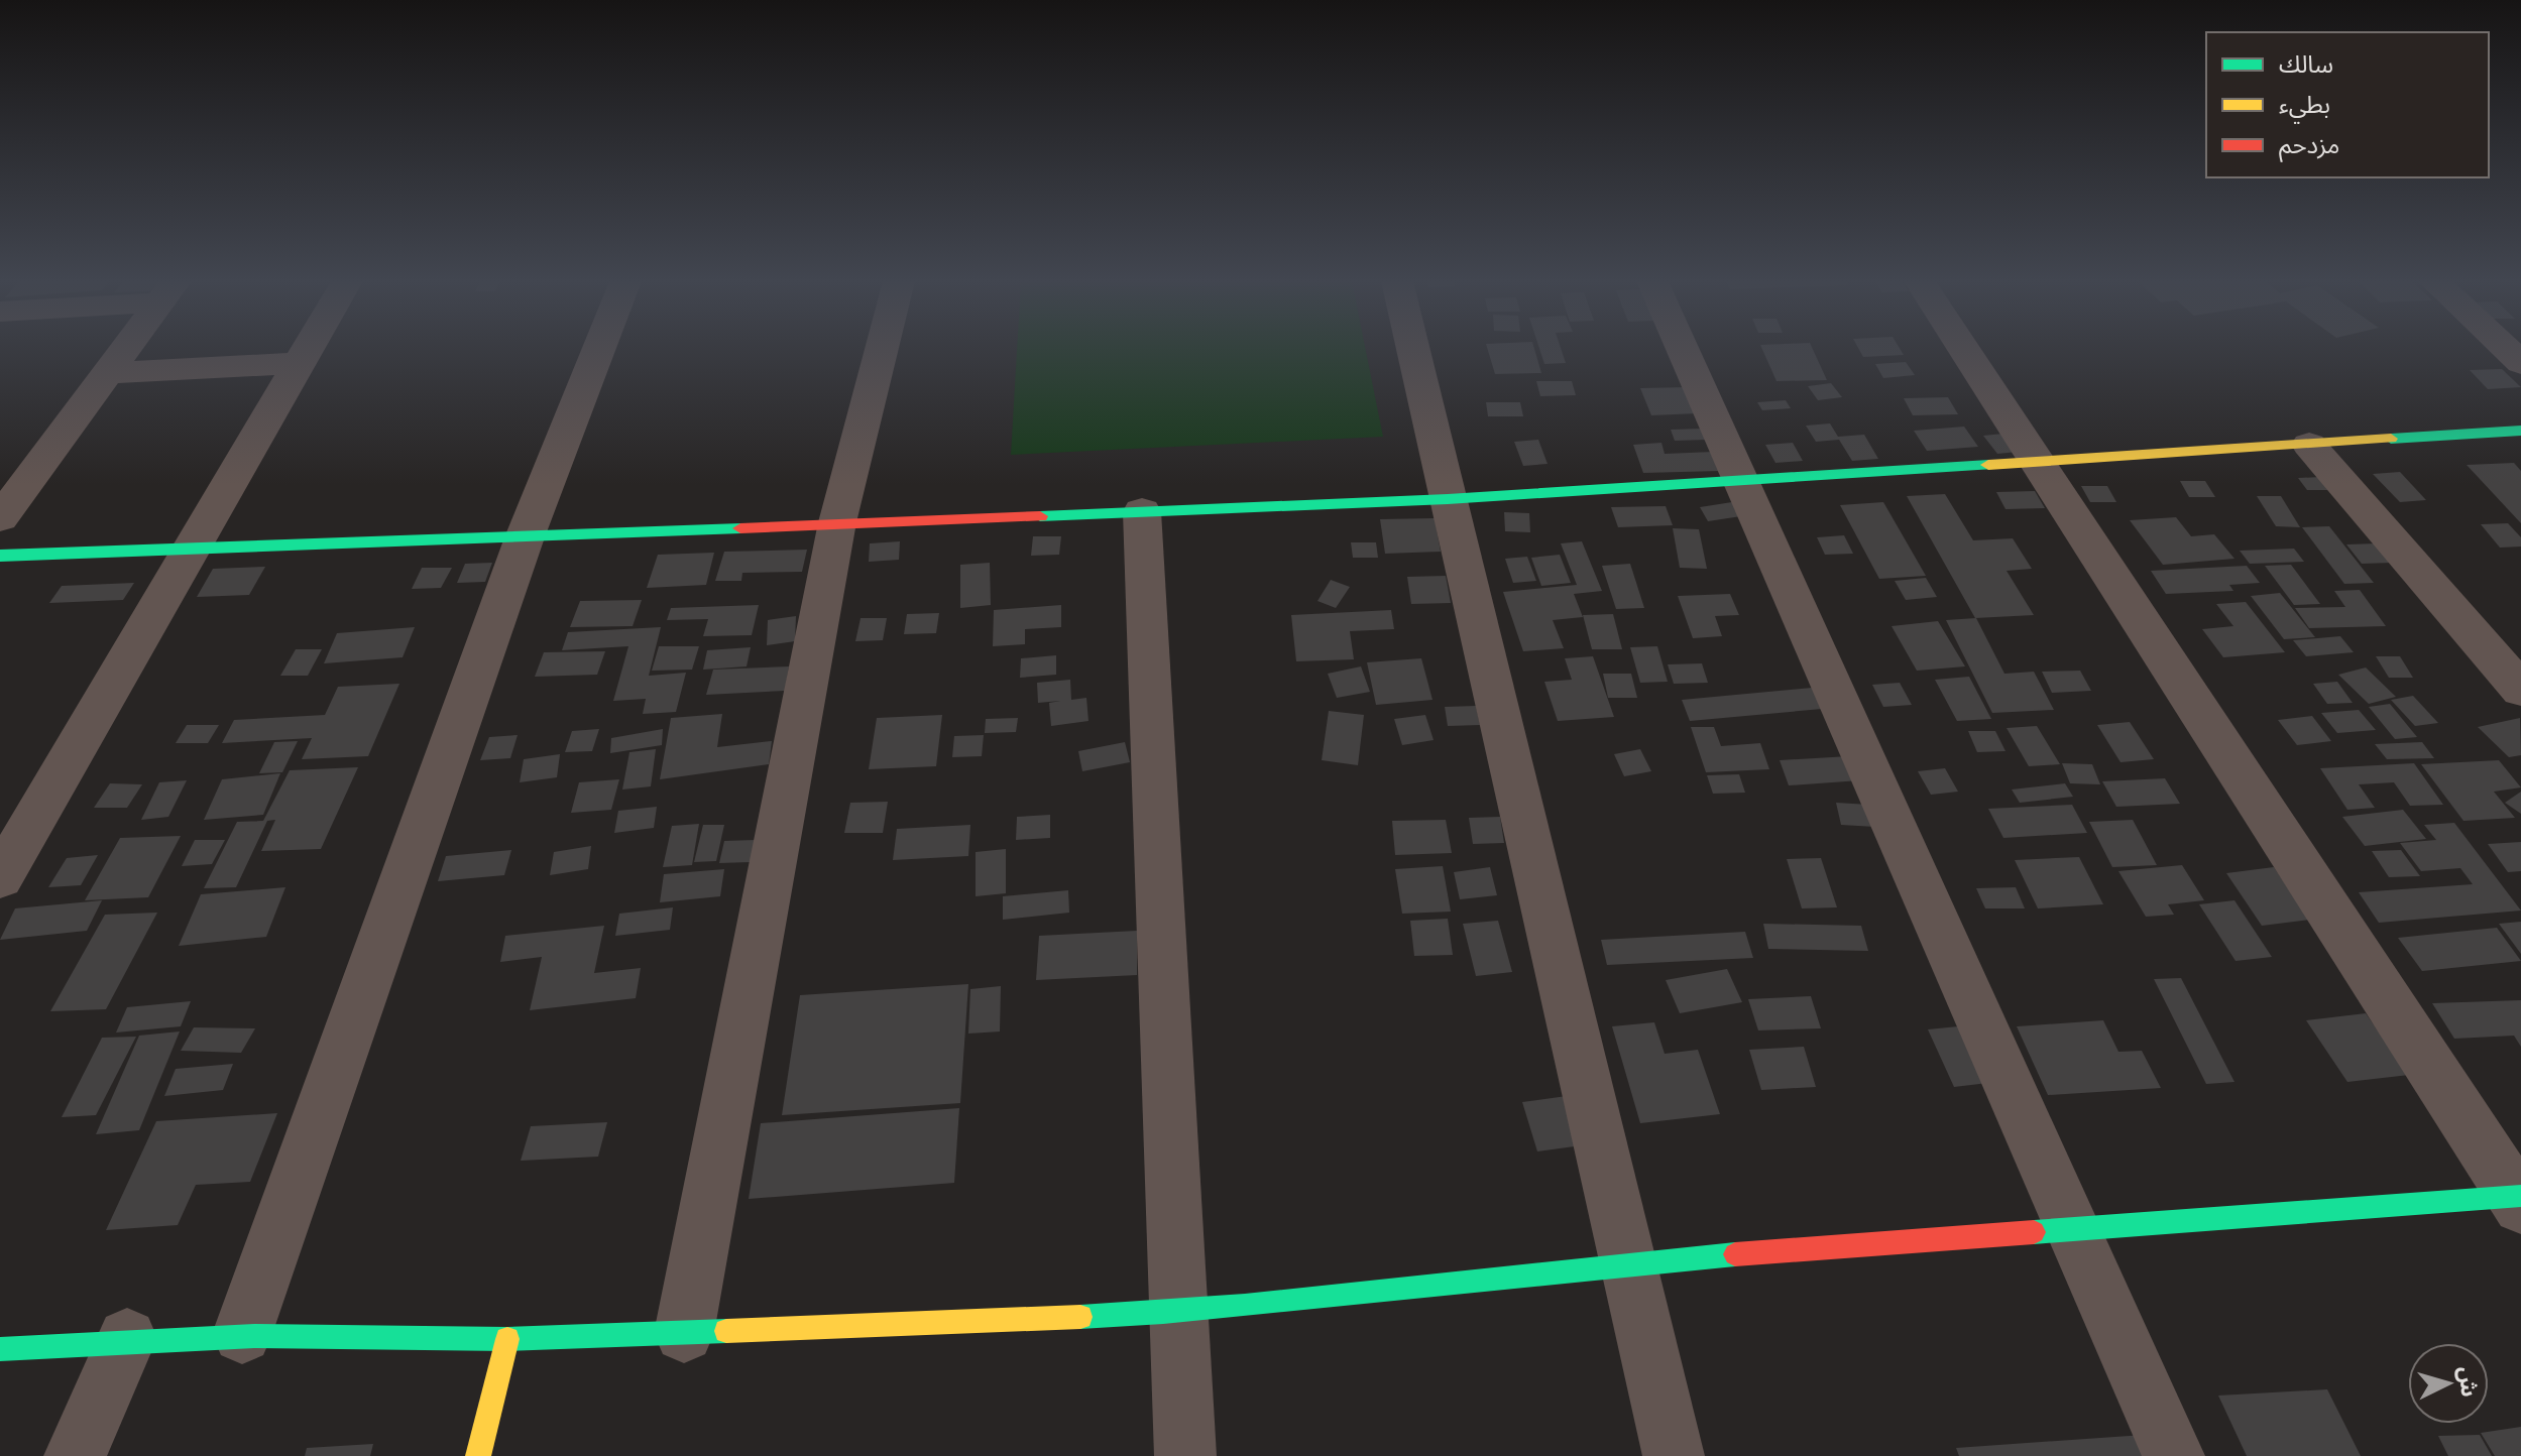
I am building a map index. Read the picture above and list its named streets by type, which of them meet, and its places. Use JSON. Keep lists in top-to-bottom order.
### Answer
{
  "legend": ["سالك", "بطيء", "مزدحم"],
  "north": "right"
}
